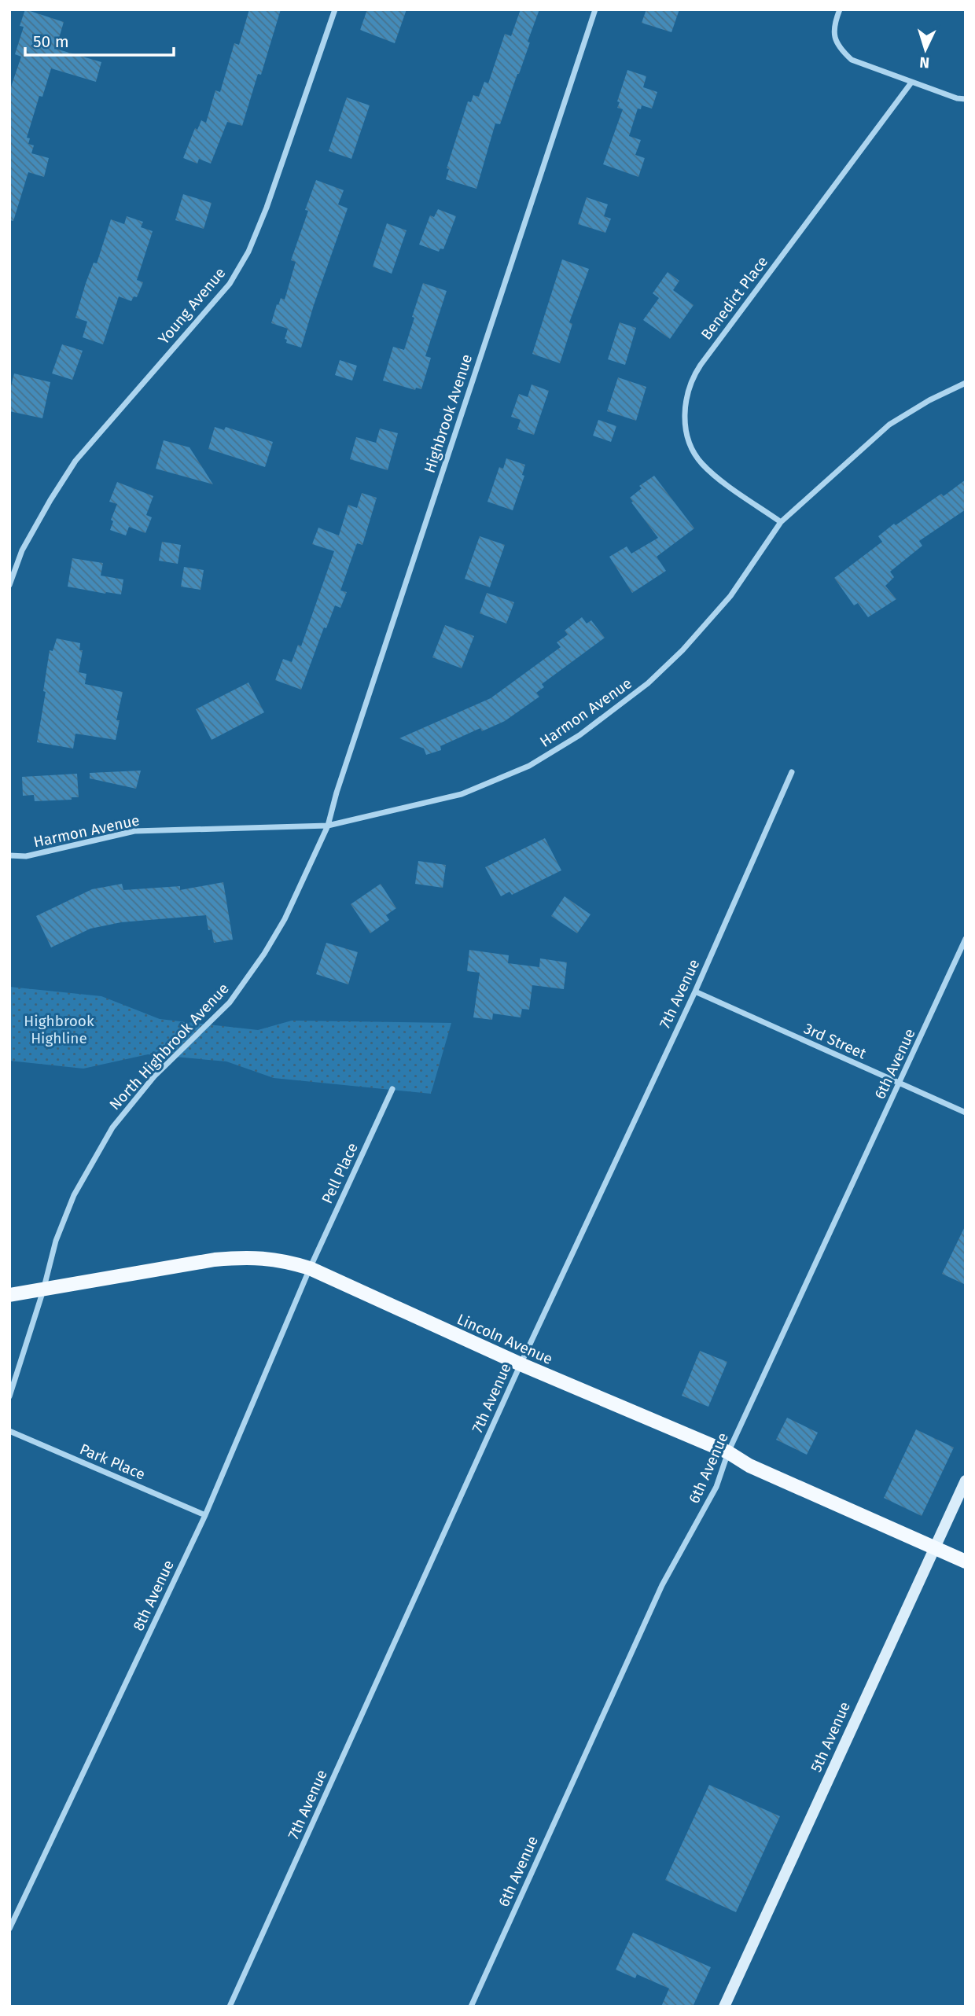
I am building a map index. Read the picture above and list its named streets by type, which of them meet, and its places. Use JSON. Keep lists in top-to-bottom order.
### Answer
{
  "streets": {
    "main road": ["Lincoln Avenue"],
    "street": [
      "Benedict Place",
      "Young Avenue",
      "Highbrook Avenue",
      "Harmon Avenue",
      "7th Avenue",
      "3rd Street",
      "North Highbrook Avenue",
      "6th Avenue",
      "Pell Place",
      "Park Place",
      "8th Avenue",
      "5th Avenue"
    ]
  },
  "crossings": [
    ["Benedict Place", "Harmon Avenue"],
    ["Highbrook Avenue", "Harmon Avenue"],
    ["Highbrook Avenue", "North Highbrook Avenue"],
    ["Harmon Avenue", "North Highbrook Avenue"],
    ["7th Avenue", "3rd Street"],
    ["7th Avenue", "Lincoln Avenue"],
    ["3rd Street", "6th Avenue"],
    ["North Highbrook Avenue", "Lincoln Avenue"],
    ["6th Avenue", "Lincoln Avenue"],
    ["Pell Place", "Lincoln Avenue"],
    ["Pell Place", "8th Avenue"],
    ["Lincoln Avenue", "8th Avenue"],
    ["Lincoln Avenue", "5th Avenue"],
    ["Park Place", "8th Avenue"]
  ],
  "parks": ["Highbrook Highline"],
  "scale_bar": "50 m",
  "north": "bottom"
}
